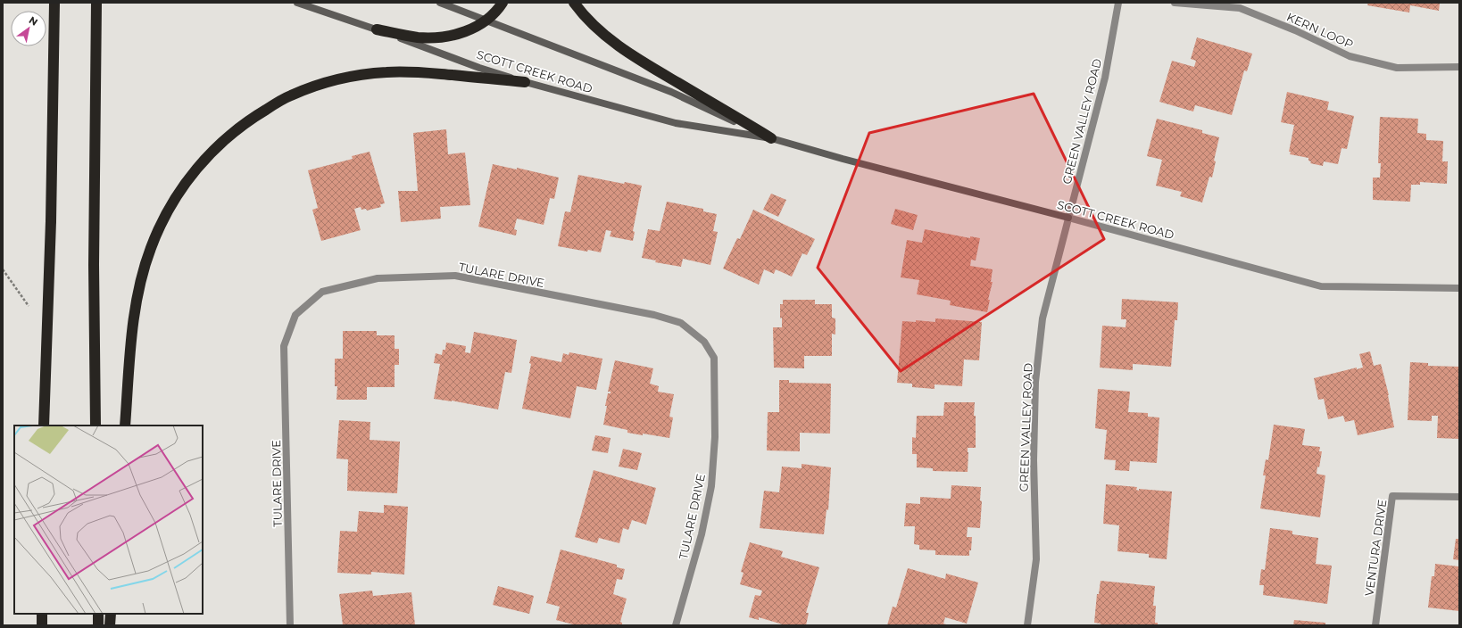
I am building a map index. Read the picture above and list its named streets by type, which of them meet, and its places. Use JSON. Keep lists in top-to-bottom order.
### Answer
{
  "streets": {
    "street": [
      "KERN LOOP",
      "SCOTT CREEK ROAD",
      "GREEN VALLEY ROAD",
      "TULARE DRIVE",
      "VENTURA DRIVE"
    ]
  },
  "crossings": [
    ["SCOTT CREEK ROAD", "GREEN VALLEY ROAD"]
  ],
  "north": "top right"
}
